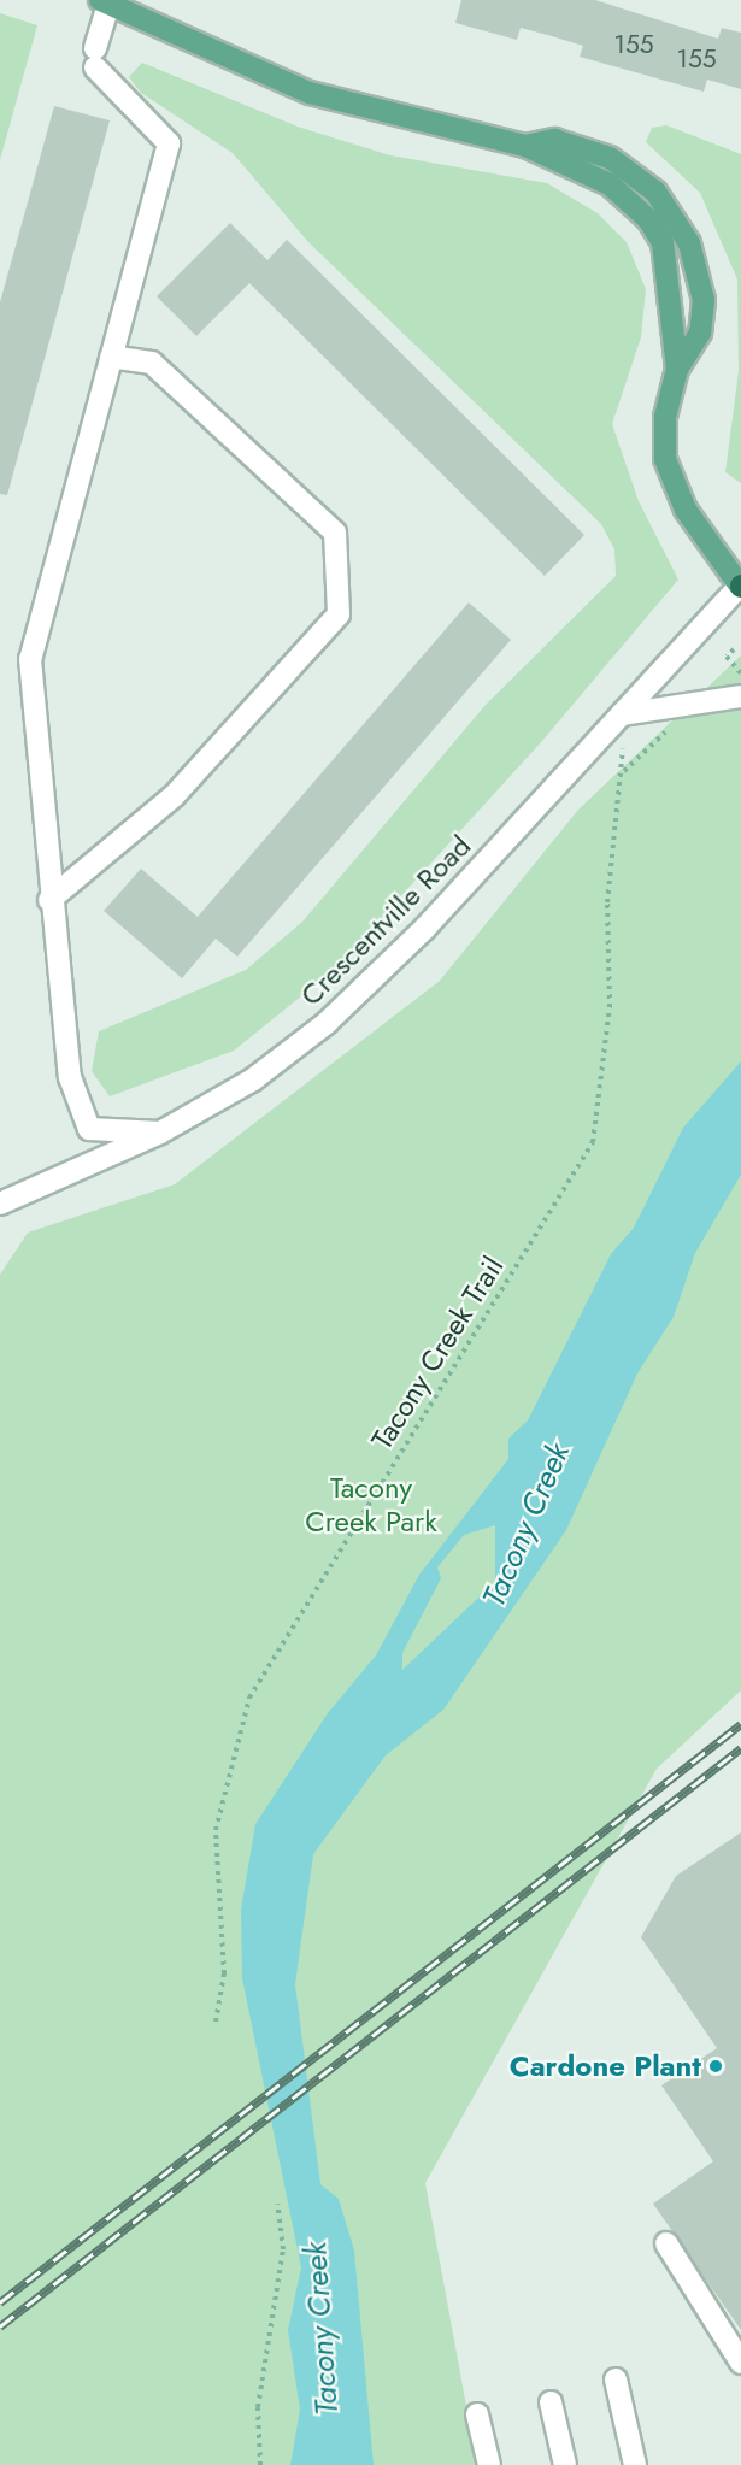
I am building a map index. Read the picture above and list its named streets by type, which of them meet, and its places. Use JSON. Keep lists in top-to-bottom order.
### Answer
{
  "streets": {
    "street": ["Crescentville Road"],
    "path": ["Tacony Creek Trail"]
  },
  "water": ["Tacony Creek"],
  "parks": ["Tacony Creek Park"],
  "places": ["Cardone Plant"],
  "house_numbers": ["155", "155"]
}
